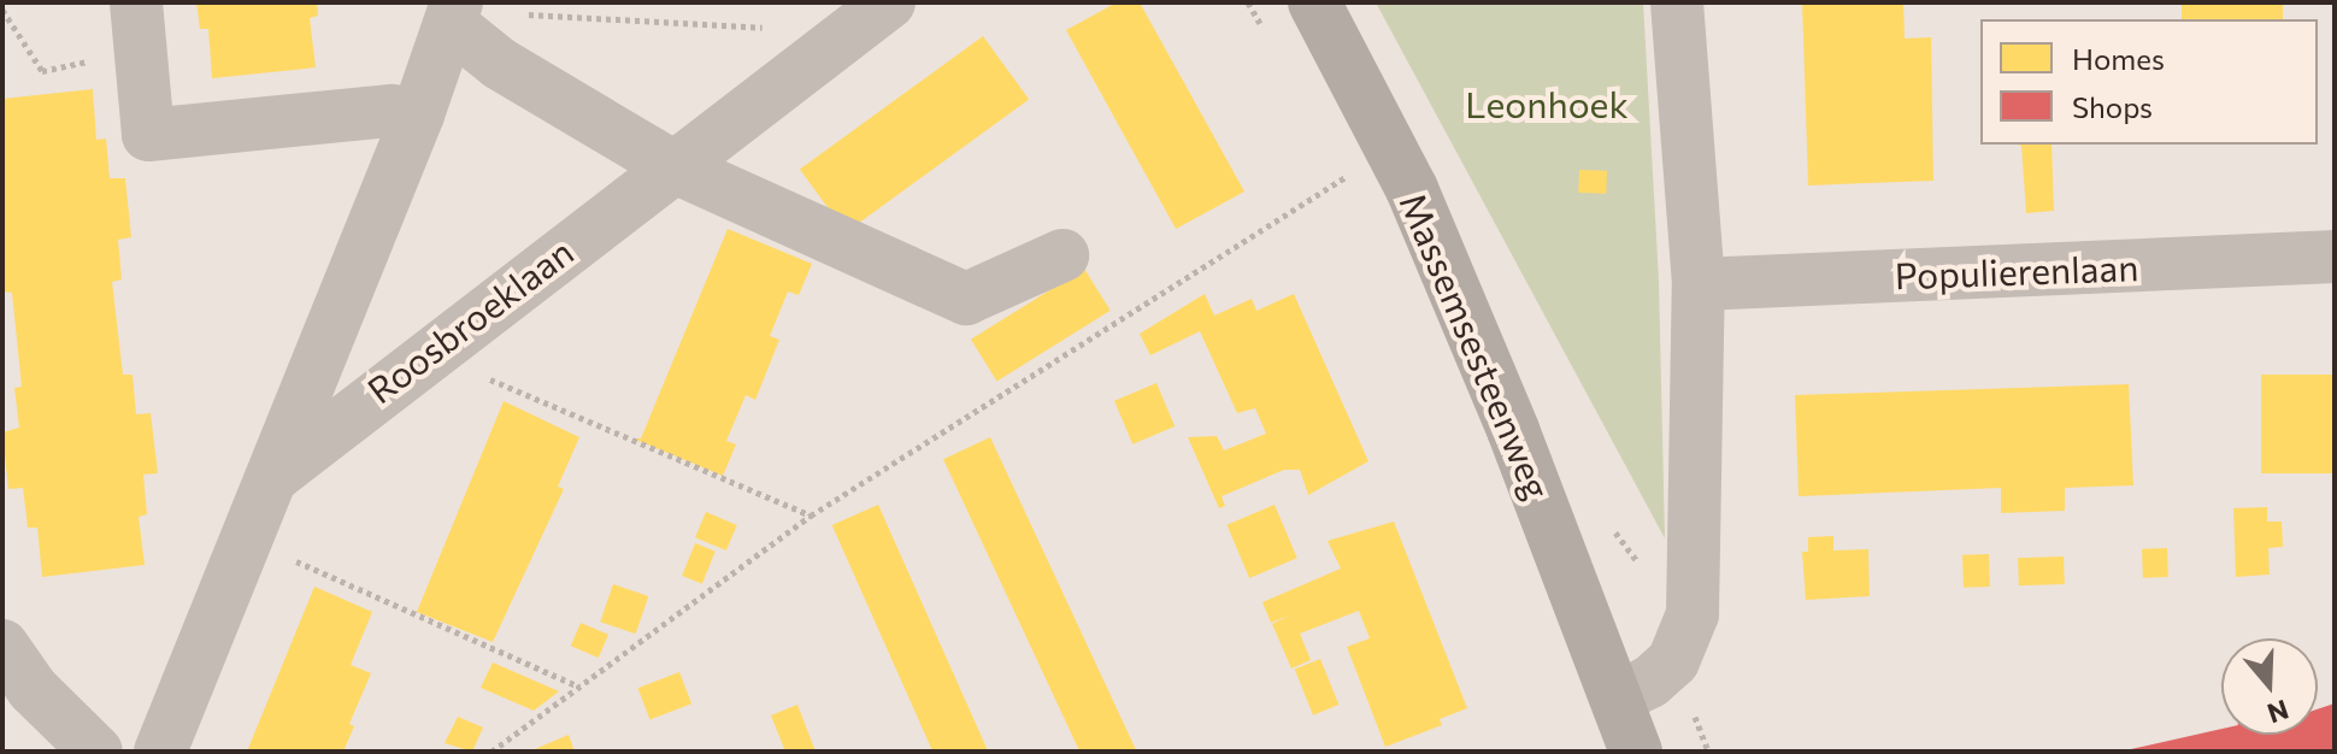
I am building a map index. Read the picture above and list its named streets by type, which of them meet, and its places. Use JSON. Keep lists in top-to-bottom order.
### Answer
{
  "streets": {
    "main road": ["Massemsesteenweg"],
    "street": ["Populierenlaan", "Roosbroeklaan"]
  },
  "parks": ["Leonhoek"],
  "legend": ["Homes", "Shops"],
  "north": "bottom"
}
